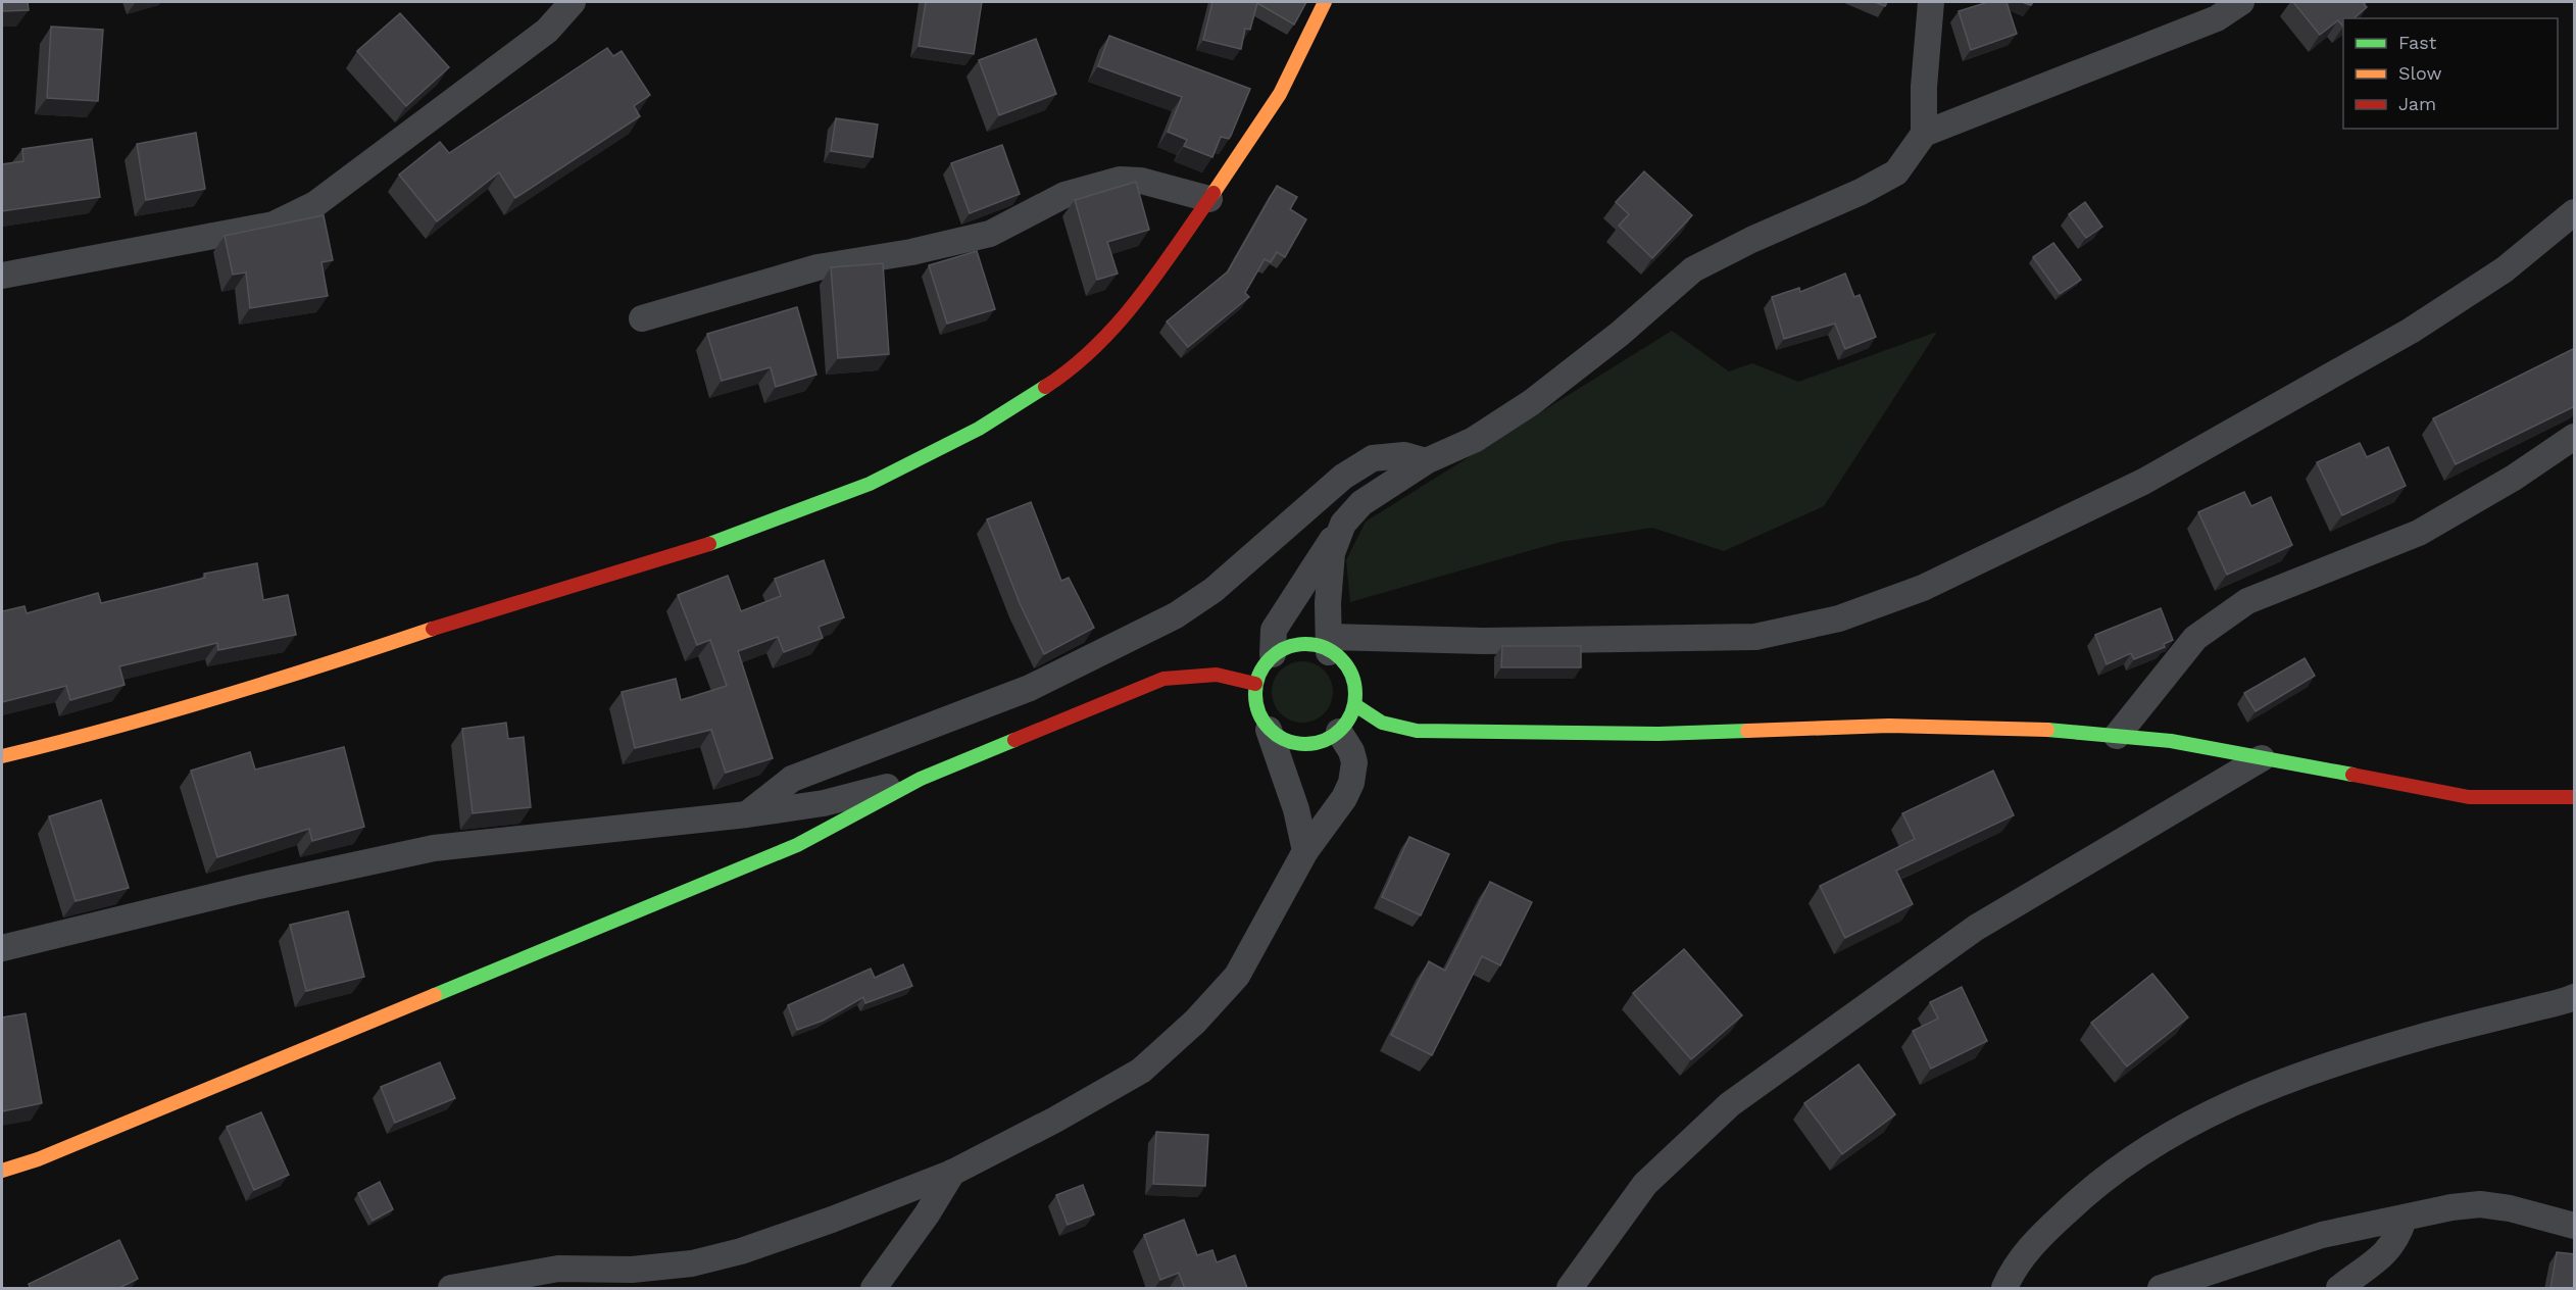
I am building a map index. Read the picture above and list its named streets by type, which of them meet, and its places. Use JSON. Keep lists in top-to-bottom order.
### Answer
{
  "legend": ["Fast", "Slow", "Jam"]
}
